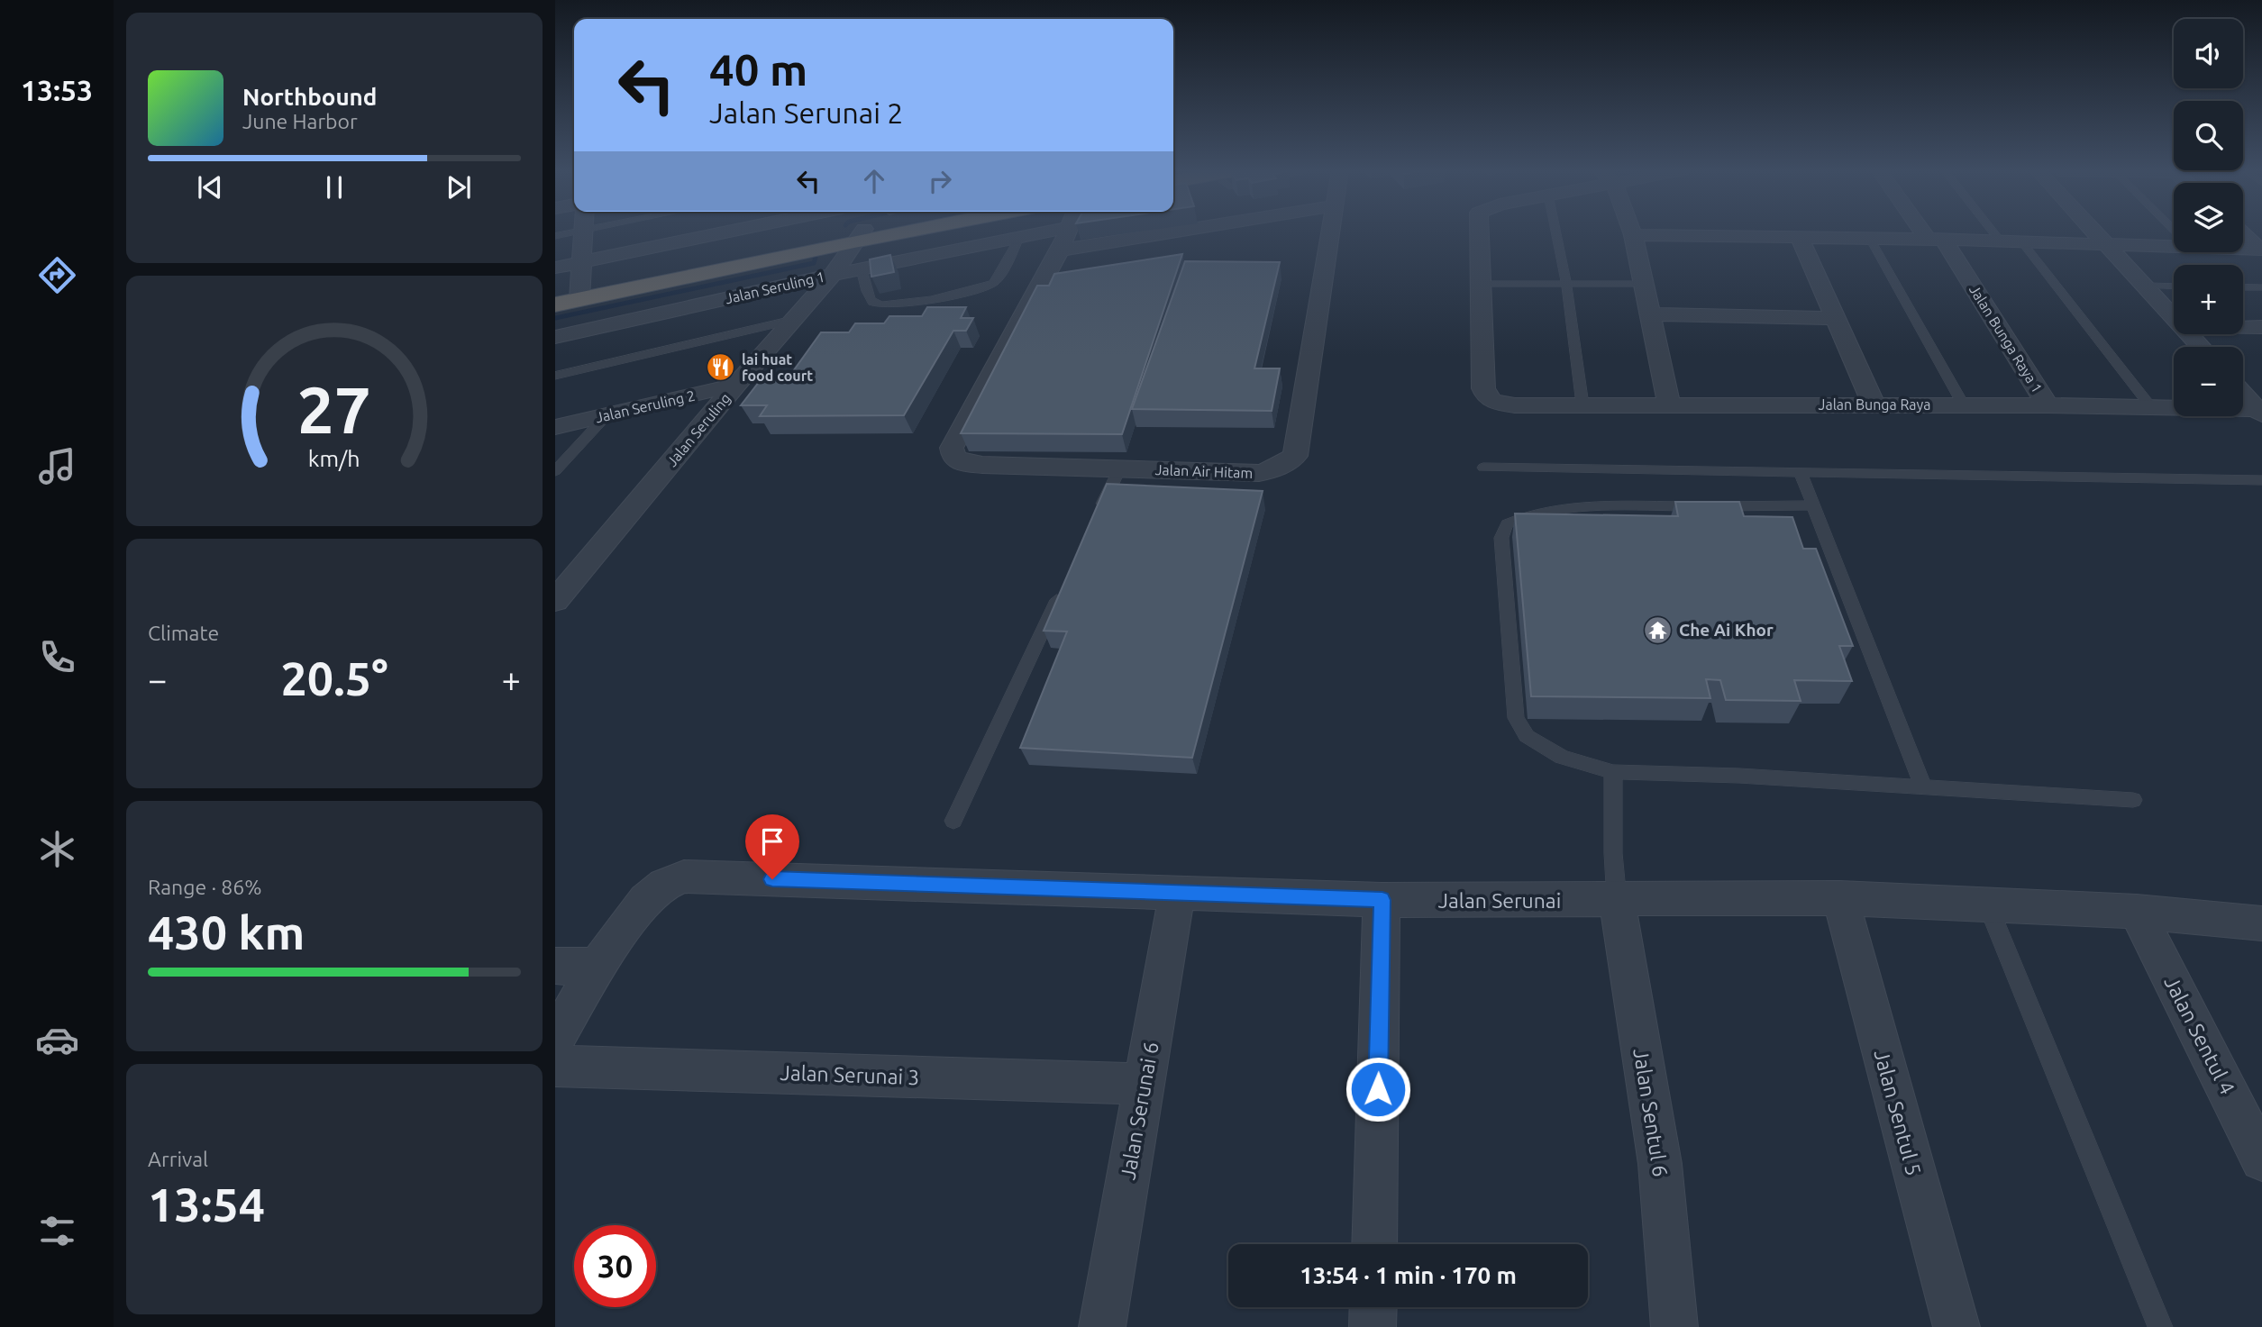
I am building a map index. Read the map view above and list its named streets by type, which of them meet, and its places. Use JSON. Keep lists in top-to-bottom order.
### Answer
{
  "streets": {
    "street": [
      "Jalan Seruling 1",
      "Jalan Bunga Raya 1",
      "Jalan Bunga Raya",
      "Jalan Seruling 2",
      "Jalan Seruling",
      "Jalan Air Hitam",
      "Jalan Serunai",
      "Jalan Sentul 4",
      "Jalan Serunai 3",
      "Jalan Serunai 6",
      "Jalan Sentul 6",
      "Jalan Sentul 5"
    ]
  },
  "crossings": [
    ["Jalan Seruling 1", "Jalan Seruling"],
    ["Jalan Bunga Raya 1", "Jalan Bunga Raya"],
    ["Jalan Seruling 2", "Jalan Seruling"],
    ["Jalan Serunai", "Jalan Sentul 4"],
    ["Jalan Serunai", "Jalan Serunai 6"],
    ["Jalan Serunai", "Jalan Sentul 6"],
    ["Jalan Serunai", "Jalan Sentul 5"],
    ["Jalan Serunai 3", "Jalan Serunai 6"]
  ],
  "places": {
    "restaurant": ["lai huat food court"],
    "temple": ["Che Ai Khor"]
  },
  "page": {
    "tabs": "13:53",
    "map_buttons": ["+", "−"],
    "turn": ["40 m", "Jalan Serunai 2"],
    "song": ["Northbound", "June Harbor"],
    "tile": [
      "Climate",
      ["Range · 86%", "430 km"],
      ["Arrival", "13:54"]
    ],
    "heat": ["−", "20.5°", "+"],
    "limit": "30",
    "trip": "13:54 · 1 min · 170 m",
    "gauge": ["27", "km/h"]
  }
}
